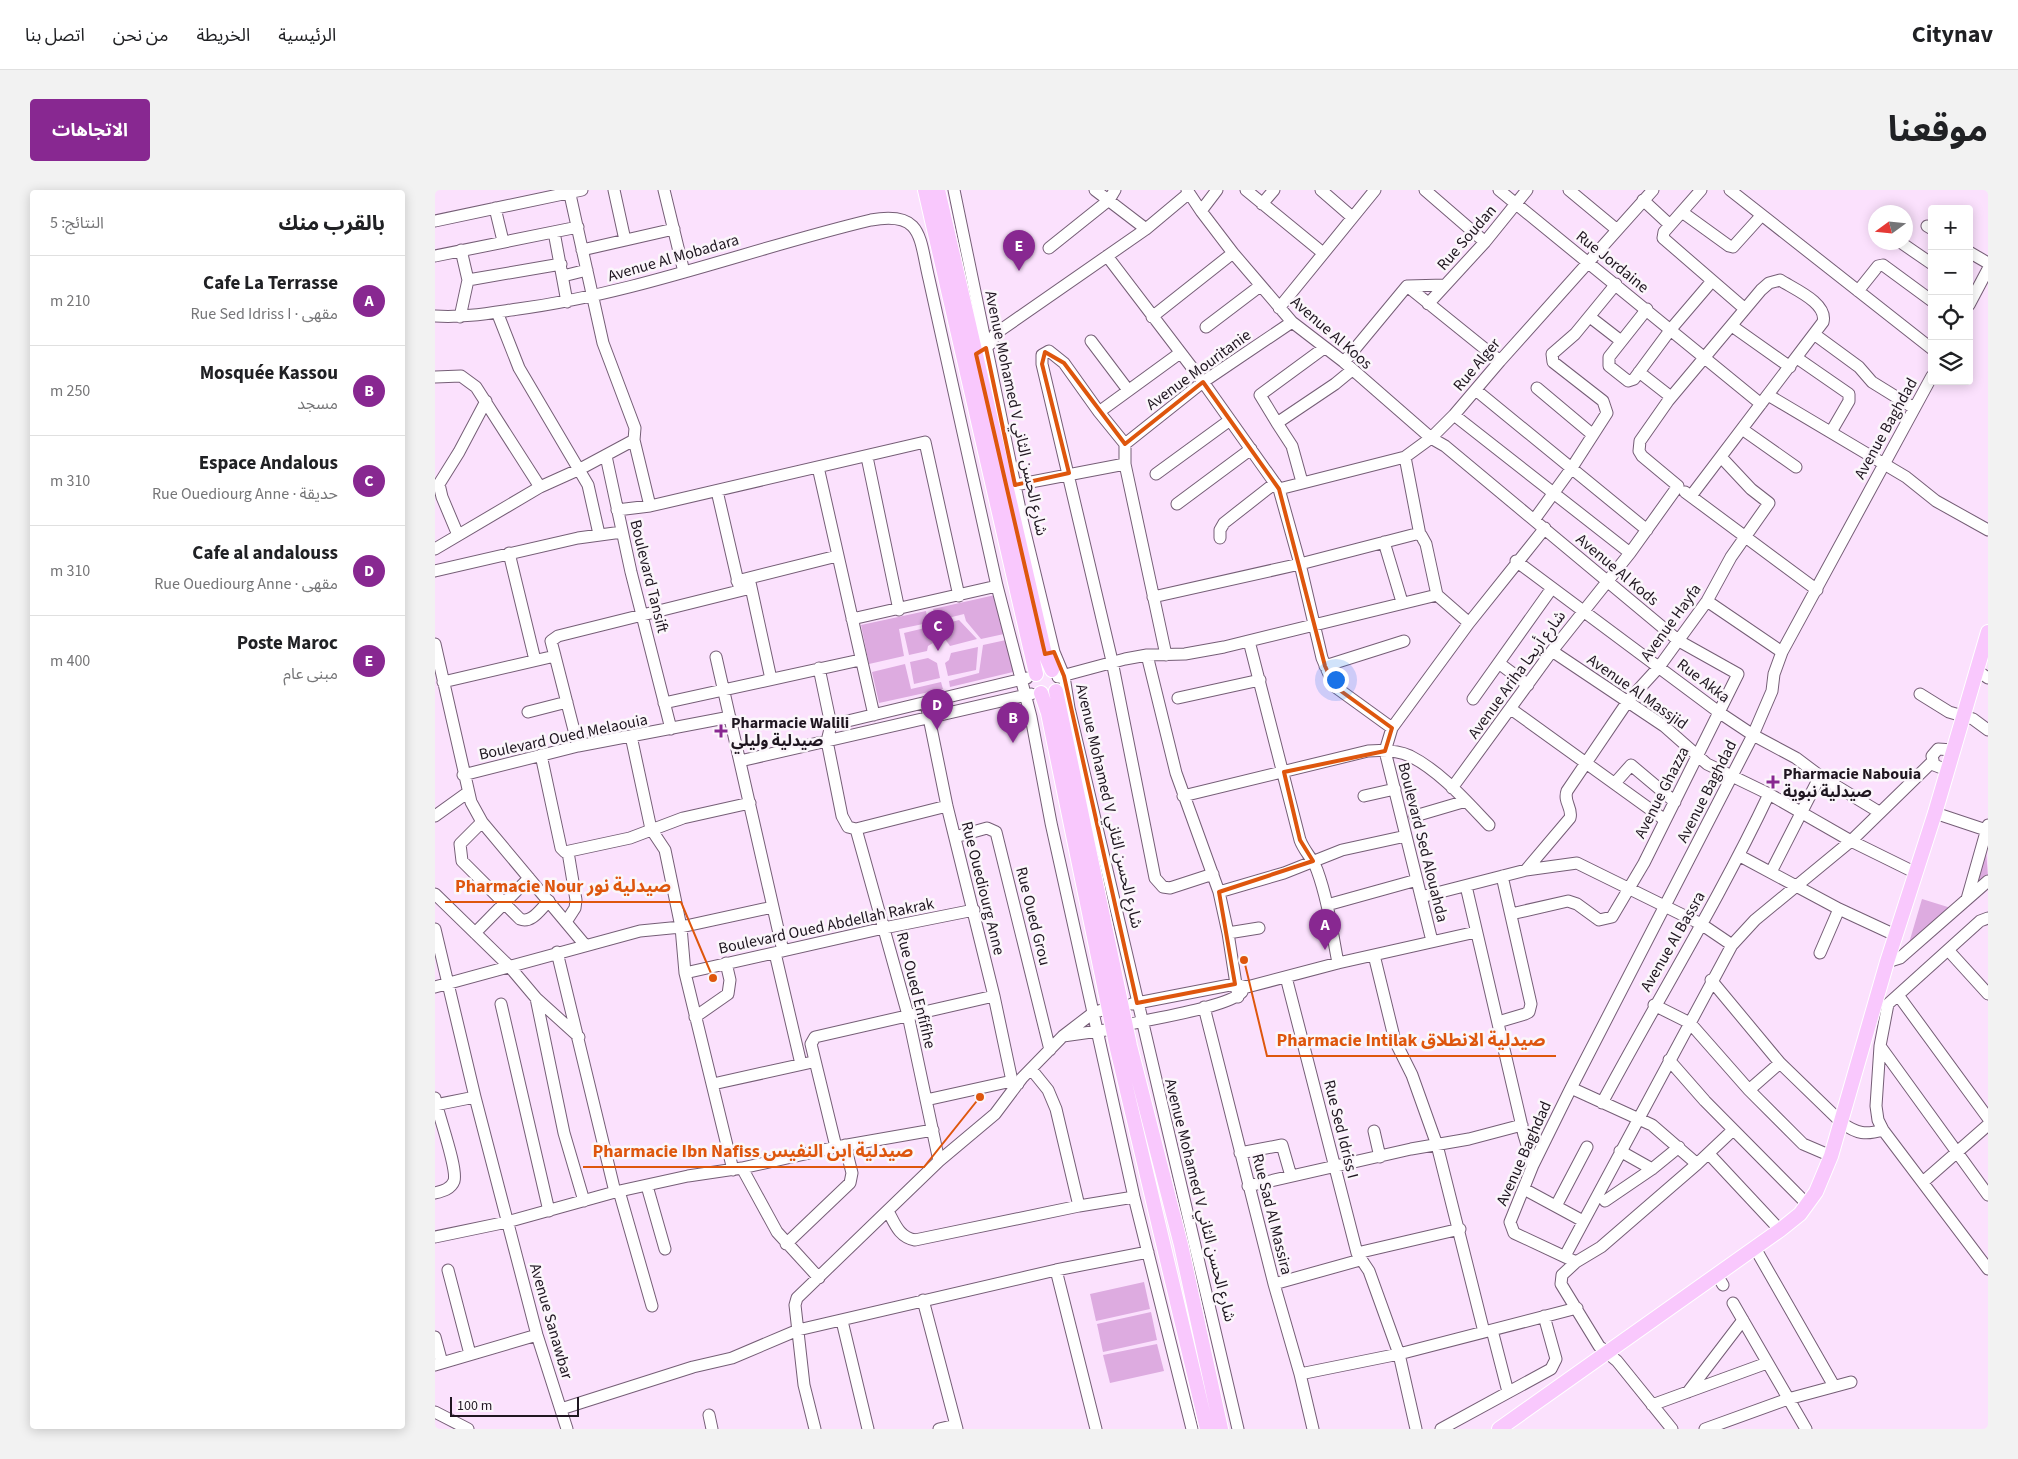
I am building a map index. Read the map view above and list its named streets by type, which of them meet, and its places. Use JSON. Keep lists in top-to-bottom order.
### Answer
{
  "streets": {
    "street": [
      "Rue Soudan",
      "Avenue Al Mobadara",
      "Rue Jordaine",
      "Avenue Al Koos",
      "Rue Alger",
      "Avenue Mouritanie",
      "Avenue Mohamed V شارع الحسن الثاني",
      "Avenue Baghdad",
      "Avenue Al Kods",
      "Boulevard Tansift",
      "Avenue Hayfa",
      "Avenue Ariha شارع أريحا",
      "Rue Akka",
      "Avenue Al Massjid",
      "Boulevard Oued Melaouia",
      "Avenue Ghazza",
      "Boulevard Sed Alouahda",
      "Rue Ouediourg Anne",
      "Rue Oued Grou",
      "Boulevard Oued Abdellah Rakrak",
      "Avenue Al Bassra",
      "Rue Oued Enfifihe",
      "Rue Sed Idriss I",
      "Rue Sad Al Massira",
      "Avenue Sanawbar"
    ]
  },
  "crossings": [
    ["Rue Soudan", "Rue Jordaine"],
    ["Rue Jordaine", "Rue Alger"],
    ["Rue Jordaine", "Avenue Baghdad"],
    ["Avenue Al Koos", "Rue Alger"],
    ["Avenue Al Koos", "Avenue Mouritanie"],
    ["Avenue Al Koos", "Avenue Al Kods"],
    ["Avenue Baghdad", "Rue Akka"],
    ["Avenue Baghdad", "Avenue Al Massjid"],
    ["Avenue Al Kods", "Avenue Hayfa"],
    ["Avenue Al Kods", "Avenue Ariha شارع أريحا"],
    ["Avenue Al Kods", "Avenue Ghazza"],
    ["Boulevard Tansift", "Boulevard Oued Melaouia"],
    ["Avenue Hayfa", "Rue Akka"],
    ["Avenue Hayfa", "Avenue Al Massjid"],
    ["Avenue Ariha شارع أريحا", "Rue Akka"],
    ["Avenue Ariha شارع أريحا", "Avenue Al Massjid"],
    ["Rue Akka", "Avenue Ghazza"],
    ["Avenue Al Massjid", "Avenue Ghazza"],
    ["Avenue Al Massjid", "Avenue Al Bassra"],
    ["Rue Ouediourg Anne", "Rue Oued Grou"],
    ["Rue Ouediourg Anne", "Boulevard Oued Abdellah Rakrak"],
    ["Boulevard Oued Abdellah Rakrak", "Rue Oued Enfifihe"]
  ],
  "places": {
    "health": ["Pharmacie Walili صيدلية وليلي", "Pharmacie Nabouia صيدلية نبوية"],
    "other": ["Pharmacie Intilak صيدلية الانطلاق", "Pharmacie Nour صيدلية نور", "Pharmacie Ibn Nafiss صيدلية ابن النفيس"]
  },
  "scale_bar": "100 m",
  "north": "left",
  "page": {
    "header": "Citynav",
    "nav": [
      "الرئيسية",
      "الخريطة",
      "من نحن",
      "اتصل بنا"
    ],
    "title": "موقعنا",
    "buttons": "الاتجاهات",
    "heading": ["بالقرب منك", "النتائج: 5"],
    "map_buttons": ["+", "−"],
    "pins": [
      "E",
      "C",
      "D",
      "B",
      "A"
    ],
    "list": [
      {
        "mark": "A",
        "name": "Cafe La Terrasse",
        "note": "مقهى · Rue Sed Idriss I",
        "value": "210 m"
      },
      {
        "mark": "B",
        "name": "Mosquée Kassou",
        "note": "مسجد",
        "value": "250 m"
      },
      {
        "mark": "C",
        "name": "Espace Andalous",
        "note": "حديقة · Rue Ouediourg Anne",
        "value": "310 m"
      },
      {
        "mark": "D",
        "name": "Cafe al andalouss",
        "note": "مقهى · Rue Ouediourg Anne",
        "value": "310 m"
      },
      {
        "mark": "E",
        "name": "Poste Maroc",
        "note": "مبنى عام",
        "value": "400 m"
      }
    ],
    "scale": "100 m"
  }
}
